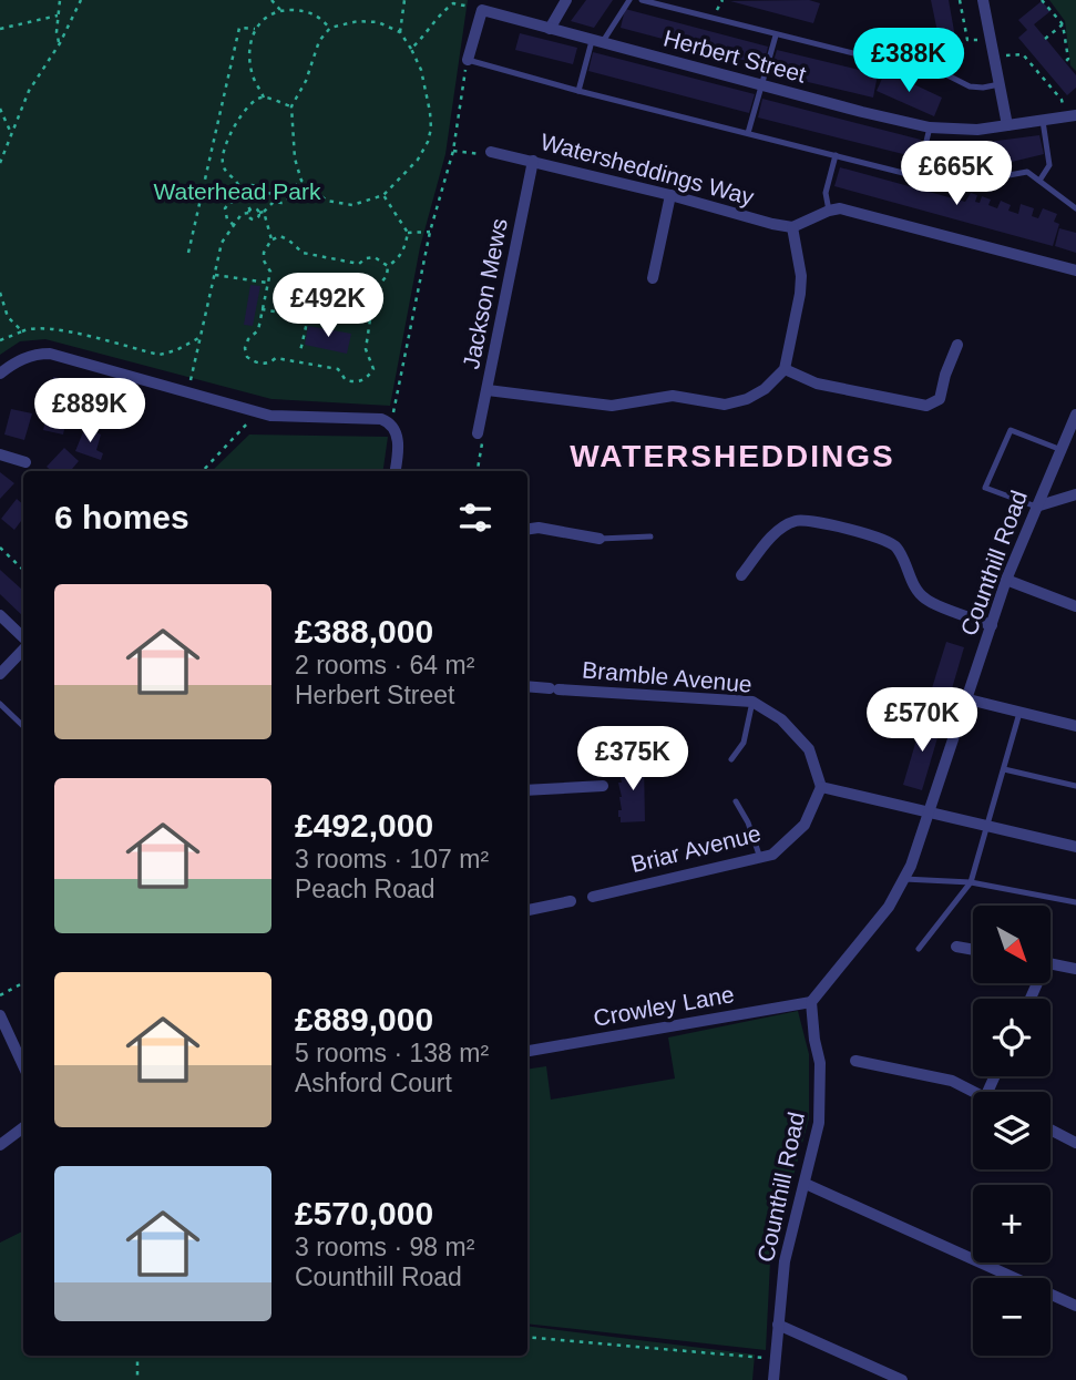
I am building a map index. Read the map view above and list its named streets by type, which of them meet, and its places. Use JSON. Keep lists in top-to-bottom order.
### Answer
{
  "streets": {
    "street": [
      "Herbert Street",
      "Watersheddings Way",
      "Jackson Mews",
      "Counthill Road",
      "Bramble Avenue",
      "Briar Avenue",
      "Crowley Lane"
    ]
  },
  "crossings": [
    ["Watersheddings Way", "Jackson Mews"],
    ["Counthill Road", "Crowley Lane"],
    ["Bramble Avenue", "Briar Avenue"]
  ],
  "districts": ["WATERSHEDDINGS"],
  "parks": ["Waterhead Park"],
  "north": "bottom right",
  "page": {
    "price": [
      "£388K",
      "£665K",
      "£492K",
      "£889K",
      "£570K",
      "£375K"
    ],
    "heading": "6 homes",
    "list": [
      {
        "name": "£388,000",
        "note": "2 rooms · 64 m² · Herbert Street"
      },
      {
        "name": "£492,000",
        "note": "3 rooms · 107 m² · Peach Road"
      },
      {
        "name": "£889,000",
        "note": "5 rooms · 138 m² · Ashford Court"
      },
      {
        "name": "£570,000",
        "note": "3 rooms · 98 m² · Counthill Road"
      }
    ],
    "map_buttons": ["+", "−"]
  }
}
